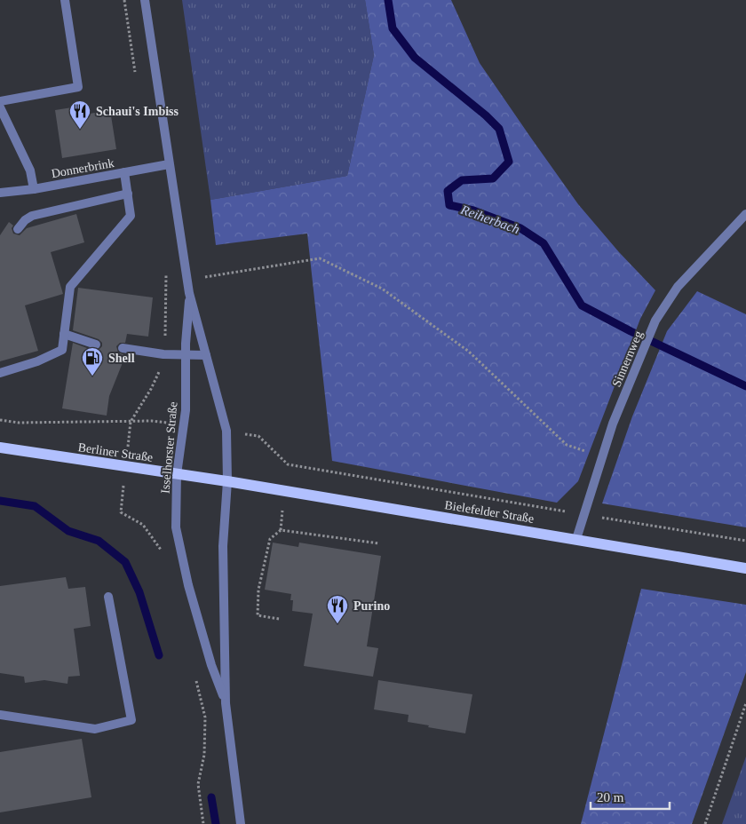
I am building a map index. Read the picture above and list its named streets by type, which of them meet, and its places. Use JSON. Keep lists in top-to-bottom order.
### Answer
{
  "streets": {
    "main road": ["Berliner Straße", "Bielefelder Straße"],
    "street": ["Donnerbrink", "Sinnernweg", "Isselhorster Straße"]
  },
  "crossings": [
    ["Donnerbrink", "Isselhorster Straße"],
    ["Sinnernweg", "Bielefelder Straße"],
    ["Isselhorster Straße", "Berliner Straße"],
    ["Isselhorster Straße", "Bielefelder Straße"],
    ["Berliner Straße", "Bielefelder Straße"]
  ],
  "water": ["Reiherbach"],
  "places": {
    "restaurant": ["Schaui's Imbiss", "Purino"],
    "fuel station": ["Shell"]
  },
  "scale_bar": "20 m"
}
